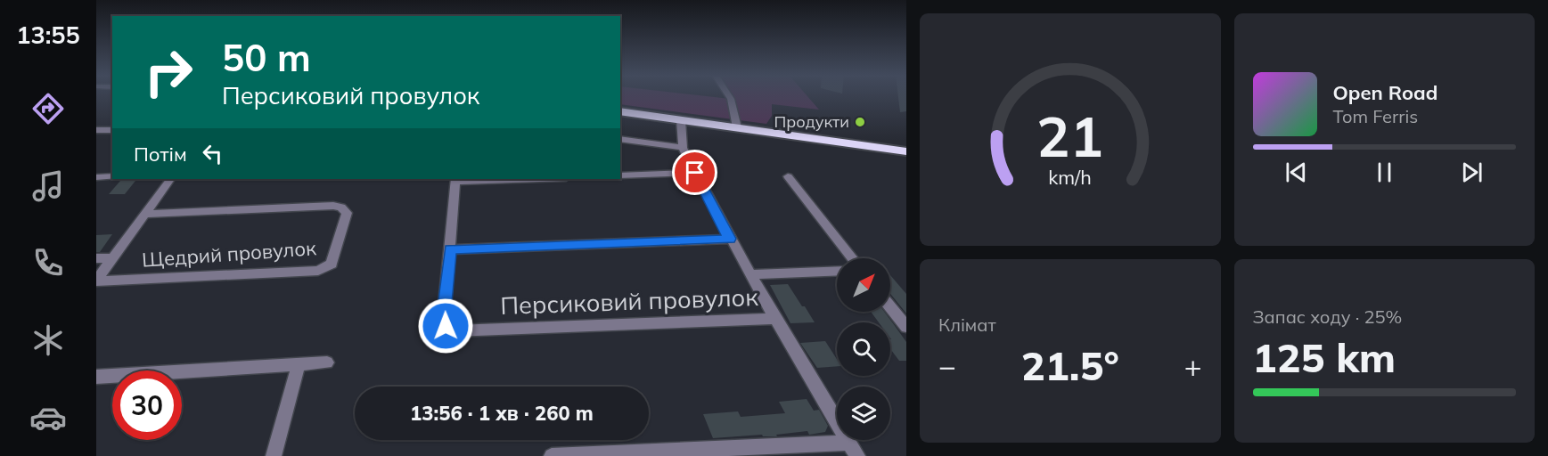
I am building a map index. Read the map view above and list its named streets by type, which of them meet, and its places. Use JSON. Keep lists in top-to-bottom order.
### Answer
{
  "streets": {
    "street": ["Щедрий провулок", "Персиковий провулок"]
  },
  "places": ["Продукти"],
  "north": "top right",
  "page": {
    "tabs": "13:55",
    "turn": ["50 m", "Персиковий провулок"],
    "song": ["Open Road", "Tom Ferris"],
    "then": "Потім",
    "tile": [
      "Клімат",
      ["Запас ходу · 25%", "125 km"]
    ],
    "heat": ["−", "21.5°", "+"],
    "limit": "30",
    "trip": "13:56 · 1 хв · 260 m",
    "gauge": ["21", "km/h"]
  }
}
